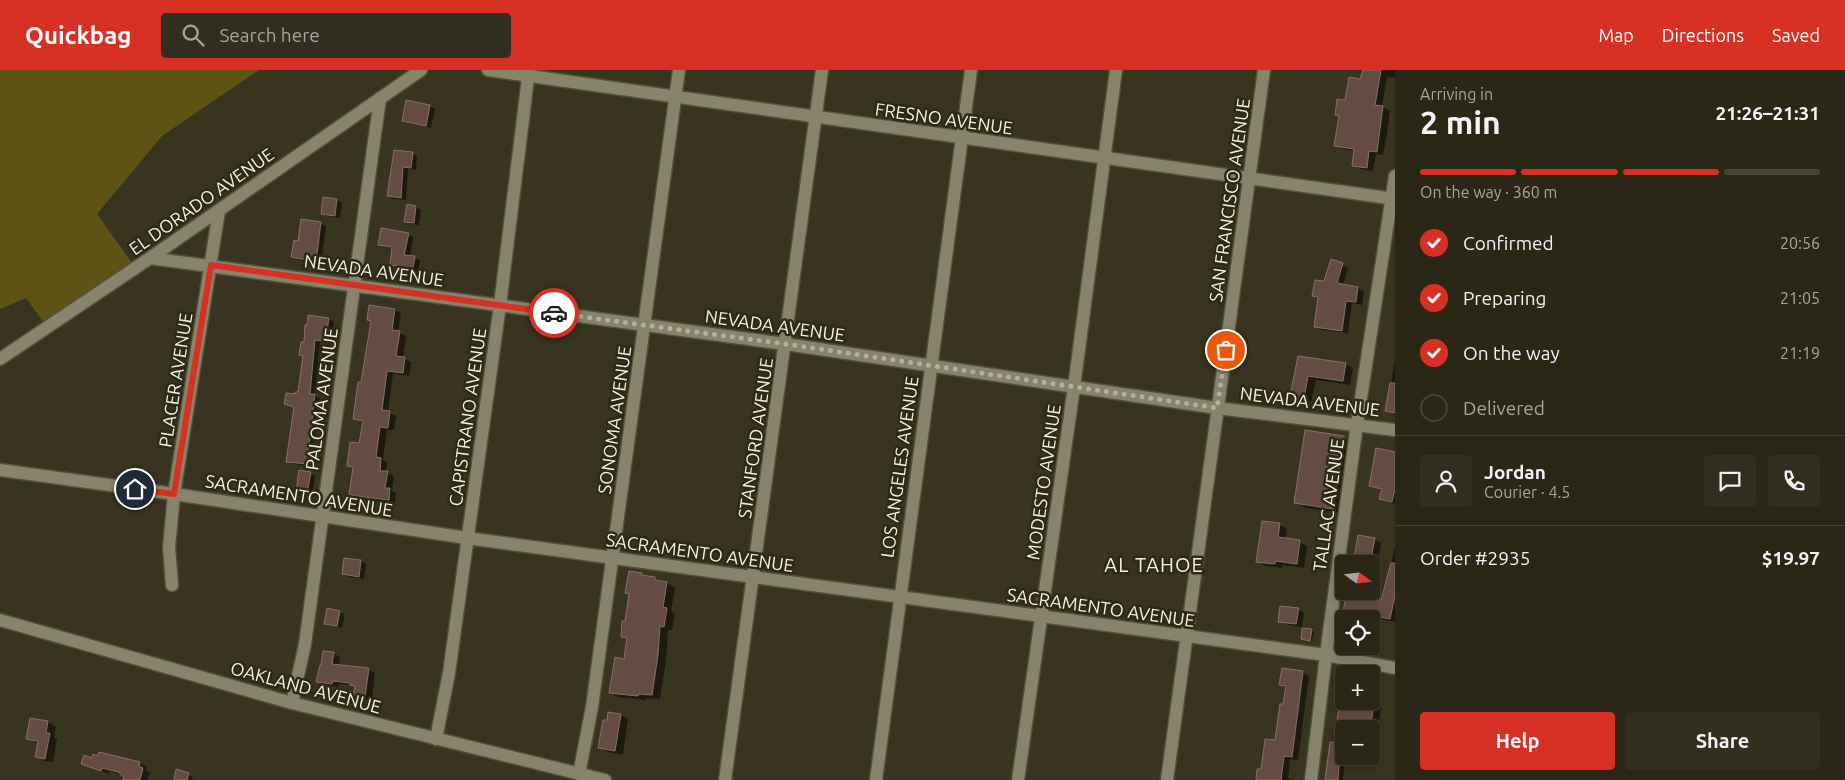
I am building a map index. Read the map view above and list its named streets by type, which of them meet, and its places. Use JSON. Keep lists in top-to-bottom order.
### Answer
{
  "streets": {
    "street": [
      "FRESNO AVENUE",
      "SAN FRANCISCO AVENUE",
      "EL DORADO AVENUE",
      "NEVADA AVENUE",
      "PLACER AVENUE",
      "PALOMA AVENUE",
      "CAPISTRANO AVENUE",
      "SONOMA AVENUE",
      "STANFORD AVENUE",
      "LOS ANGELES AVENUE",
      "MODESTO AVENUE",
      "SACRAMENTO AVENUE",
      "TALLAC AVENUE",
      "OAKLAND AVENUE"
    ]
  },
  "crossings": [
    ["FRESNO AVENUE", "SAN FRANCISCO AVENUE"],
    ["FRESNO AVENUE", "CAPISTRANO AVENUE"],
    ["FRESNO AVENUE", "SONOMA AVENUE"],
    ["FRESNO AVENUE", "STANFORD AVENUE"],
    ["FRESNO AVENUE", "LOS ANGELES AVENUE"],
    ["FRESNO AVENUE", "MODESTO AVENUE"],
    ["FRESNO AVENUE", "TALLAC AVENUE"],
    ["SAN FRANCISCO AVENUE", "NEVADA AVENUE"],
    ["SAN FRANCISCO AVENUE", "SACRAMENTO AVENUE"],
    ["EL DORADO AVENUE", "NEVADA AVENUE"],
    ["EL DORADO AVENUE", "PLACER AVENUE"],
    ["EL DORADO AVENUE", "PALOMA AVENUE"],
    ["NEVADA AVENUE", "PLACER AVENUE"],
    ["NEVADA AVENUE", "PALOMA AVENUE"],
    ["NEVADA AVENUE", "CAPISTRANO AVENUE"],
    ["NEVADA AVENUE", "SONOMA AVENUE"],
    ["NEVADA AVENUE", "STANFORD AVENUE"],
    ["NEVADA AVENUE", "LOS ANGELES AVENUE"],
    ["NEVADA AVENUE", "MODESTO AVENUE"],
    ["NEVADA AVENUE", "TALLAC AVENUE"],
    ["PLACER AVENUE", "SACRAMENTO AVENUE"],
    ["PALOMA AVENUE", "SACRAMENTO AVENUE"],
    ["PALOMA AVENUE", "OAKLAND AVENUE"],
    ["CAPISTRANO AVENUE", "SACRAMENTO AVENUE"],
    ["CAPISTRANO AVENUE", "OAKLAND AVENUE"],
    ["SONOMA AVENUE", "SACRAMENTO AVENUE"],
    ["SONOMA AVENUE", "OAKLAND AVENUE"],
    ["STANFORD AVENUE", "SACRAMENTO AVENUE"],
    ["LOS ANGELES AVENUE", "SACRAMENTO AVENUE"],
    ["MODESTO AVENUE", "SACRAMENTO AVENUE"],
    ["SACRAMENTO AVENUE", "TALLAC AVENUE"]
  ],
  "districts": ["AL TAHOE"],
  "north": "right",
  "page": {
    "header": "Quickbag",
    "search": "Search here",
    "nav": ["Map", "Directions", "Saved"],
    "heading": ["2 min", "Arriving in", "21:26–21:31"],
    "panel": [
      "Jordan",
      "Courier · 4.5",
      "Order #2935",
      "$19.97"
    ],
    "bar": "On the way · 360 m",
    "list": [
      ["Confirmed", "20:56"],
      ["Preparing", "21:05"],
      ["On the way", "21:19"],
      "Delivered"
    ],
    "map_buttons": ["+", "−"],
    "buttons": ["Help", "Share"]
  }
}
